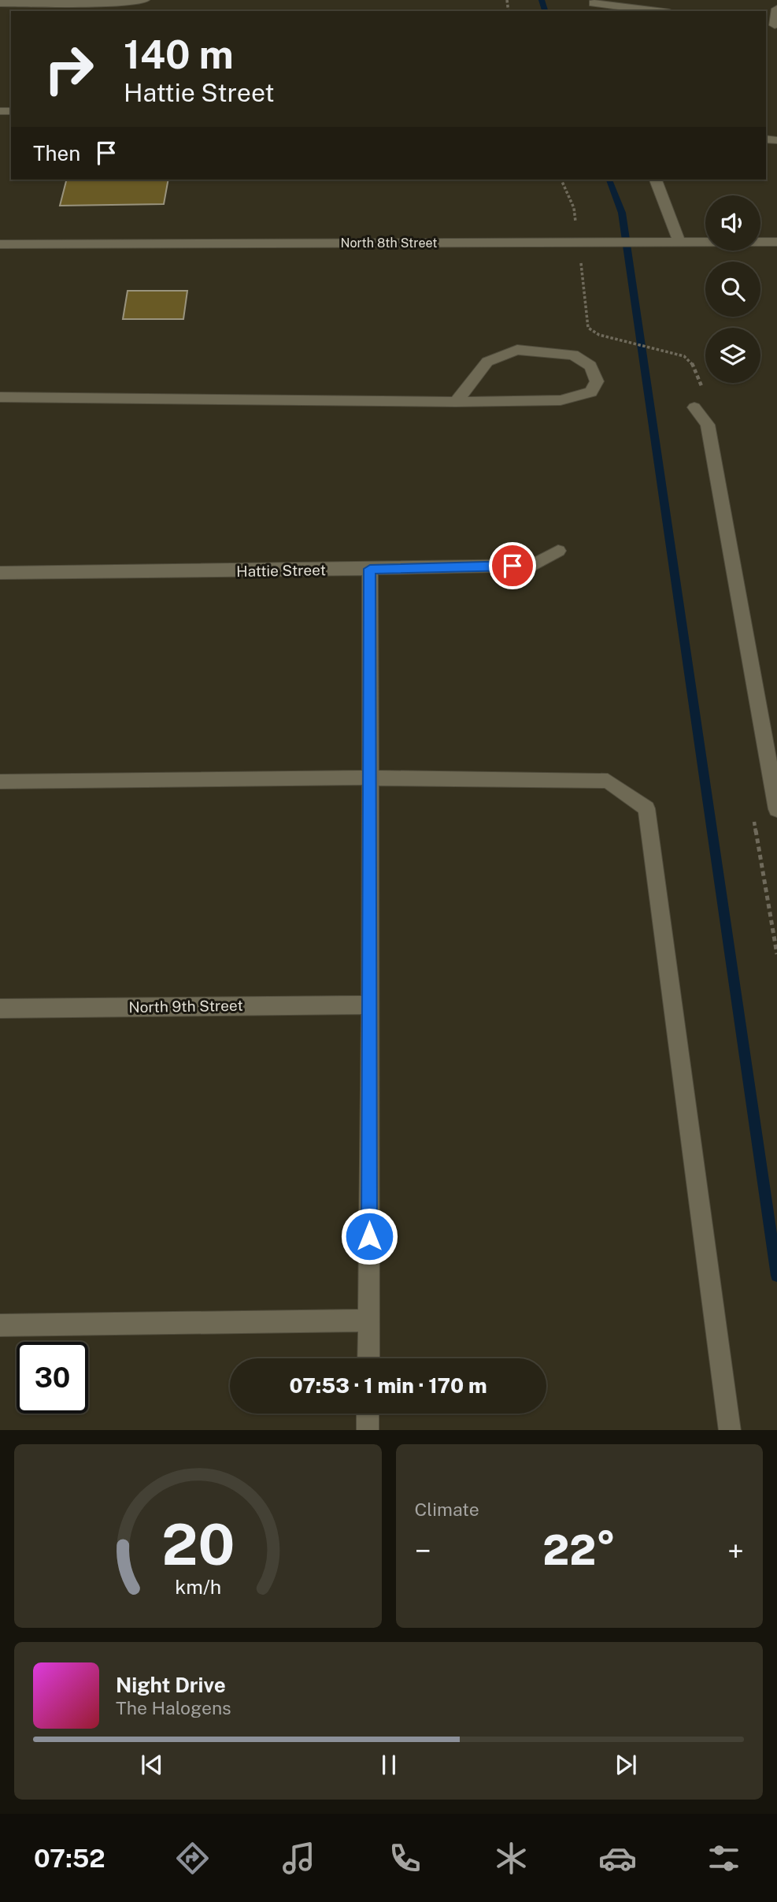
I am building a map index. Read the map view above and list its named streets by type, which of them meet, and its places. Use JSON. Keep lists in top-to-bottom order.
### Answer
{
  "streets": {
    "street": ["North 8th Street", "Hattie Street", "North 9th Street"]
  },
  "page": {
    "turn": ["140 m", "Hattie Street"],
    "then": "Then",
    "limit": "30",
    "trip": "07:53 · 1 min · 170 m",
    "tile": "Climate",
    "heat": ["−", "22°", "+"],
    "song": ["Night Drive", "The Halogens"],
    "tabs": "07:52",
    "gauge": ["20", "km/h"]
  }
}
